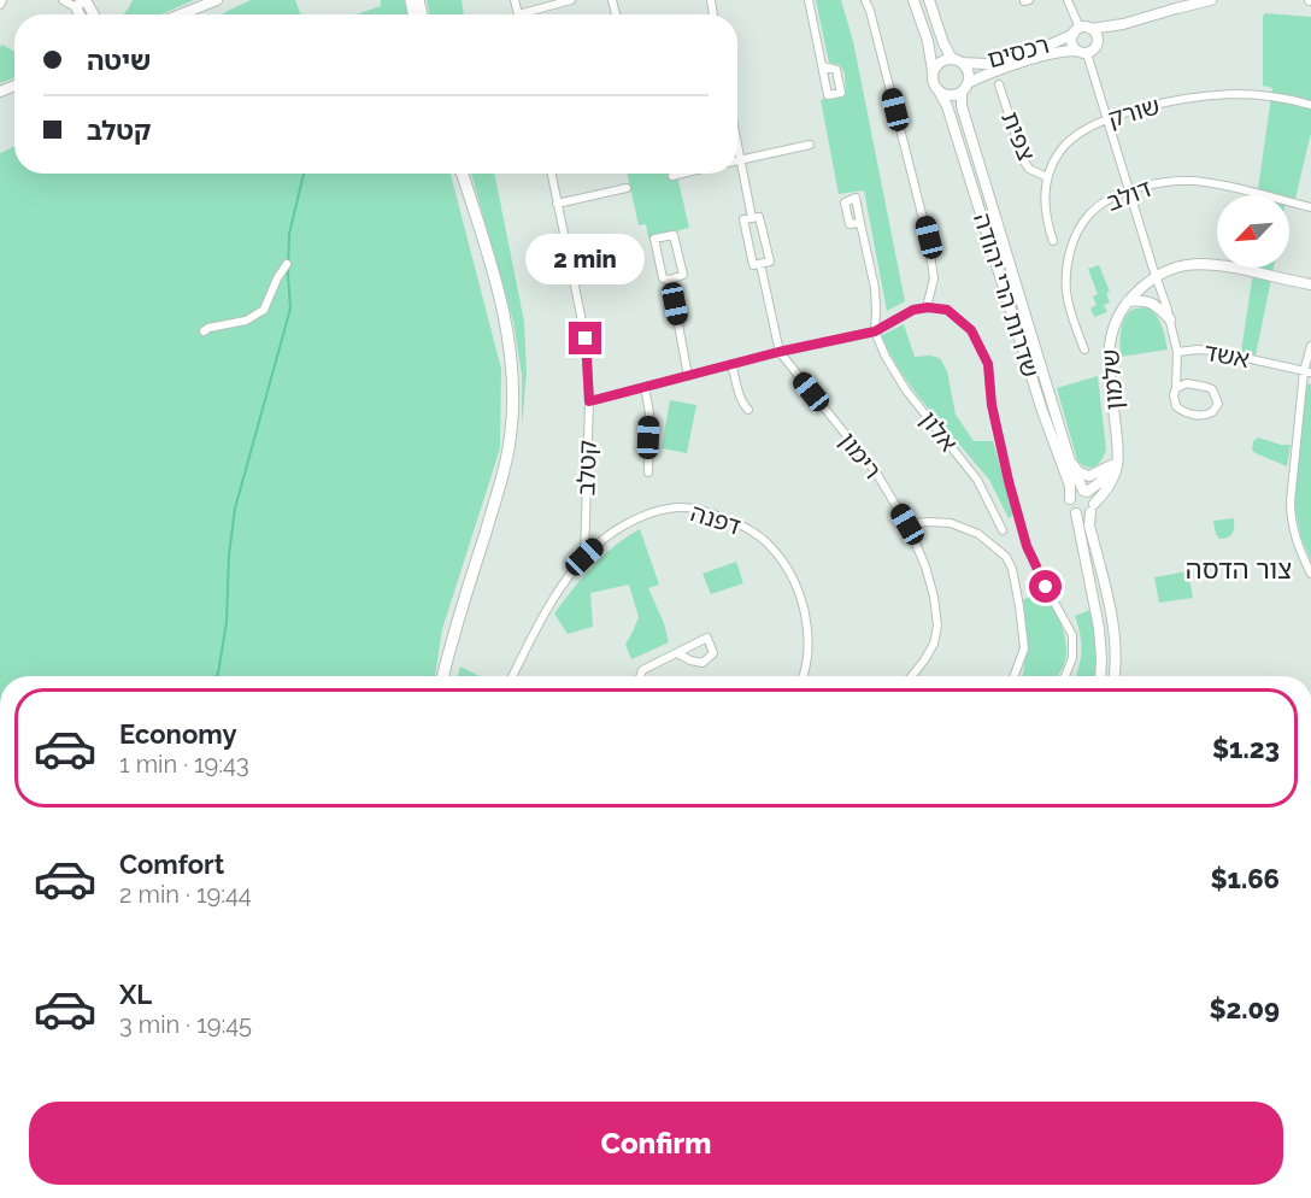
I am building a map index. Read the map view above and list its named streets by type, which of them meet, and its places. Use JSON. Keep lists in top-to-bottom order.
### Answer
{
  "streets": {
    "street": [
      "רכסים",
      "שורק",
      "צפית",
      "דולב",
      "שדרות הרי יהודה",
      "אשד",
      "שלמון",
      "אלון",
      "רימון",
      "קטלב",
      "דפנה"
    ]
  },
  "crossings": [
    ["רכסים", "שדרות הרי יהודה"],
    ["רכסים", "אשד"],
    ["שורק", "צפית"],
    ["שורק", "אשד"],
    ["דולב", "אשד"],
    ["שדרות הרי יהודה", "שלמון"],
    ["אשד", "שלמון"],
    ["קטלב", "דפנה"]
  ],
  "districts": ["צור הדסה"],
  "north": "bottom left",
  "page": {
    "banner": ["שיטה", "קטלב"],
    "bubble": "2 min",
    "list": [
      {
        "name": "Economy",
        "note": "1 min · 19:43",
        "value": "$1.23"
      },
      {
        "name": "Comfort",
        "note": "2 min · 19:44",
        "value": "$1.66"
      },
      {
        "name": "XL",
        "note": "3 min · 19:45",
        "value": "$2.09"
      }
    ],
    "buttons": "Confirm"
  }
}
